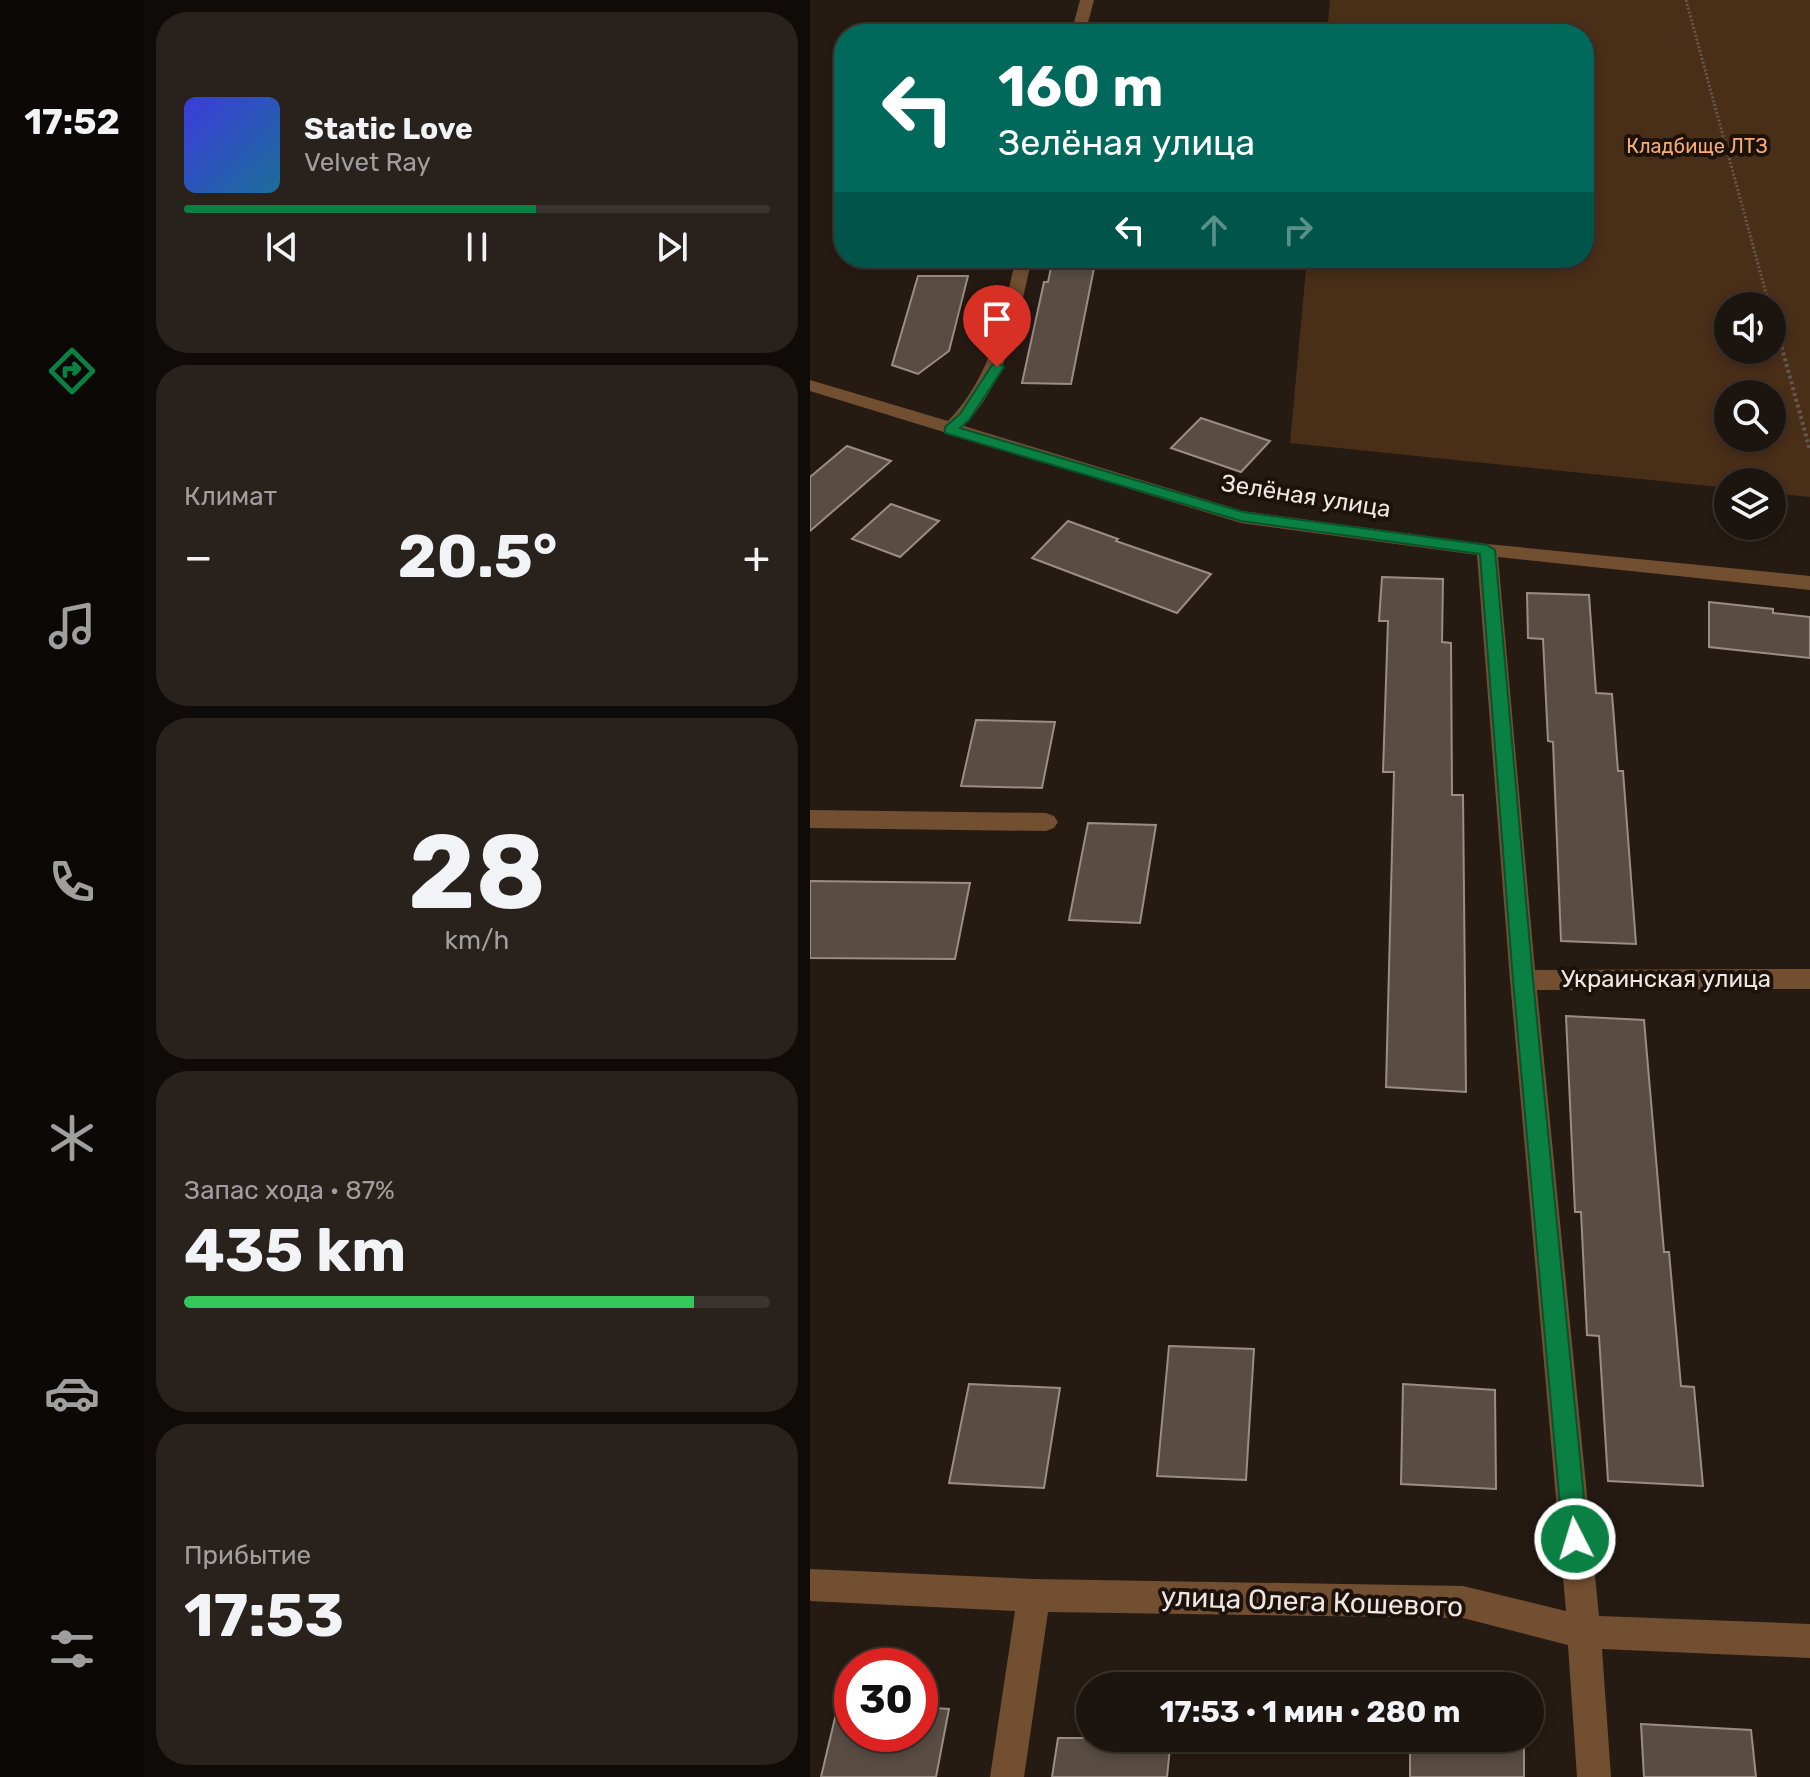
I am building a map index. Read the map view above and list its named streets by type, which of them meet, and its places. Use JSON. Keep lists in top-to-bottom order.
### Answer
{
  "streets": {
    "street": ["Зелёная улица", "Украинская улица", "улица Олега Кошевого"]
  },
  "parks": ["Кладбище ЛТЗ"],
  "page": {
    "tabs": "17:52",
    "turn": ["160 m", "Зелёная улица"],
    "song": ["Static Love", "Velvet Ray"],
    "tile": [
      "Климат",
      ["28", "km/h"],
      ["Запас хода · 87%", "435 km"],
      ["Прибытие", "17:53"]
    ],
    "heat": ["−", "20.5°", "+"],
    "limit": "30",
    "trip": "17:53 · 1 мин · 280 m"
  }
}
